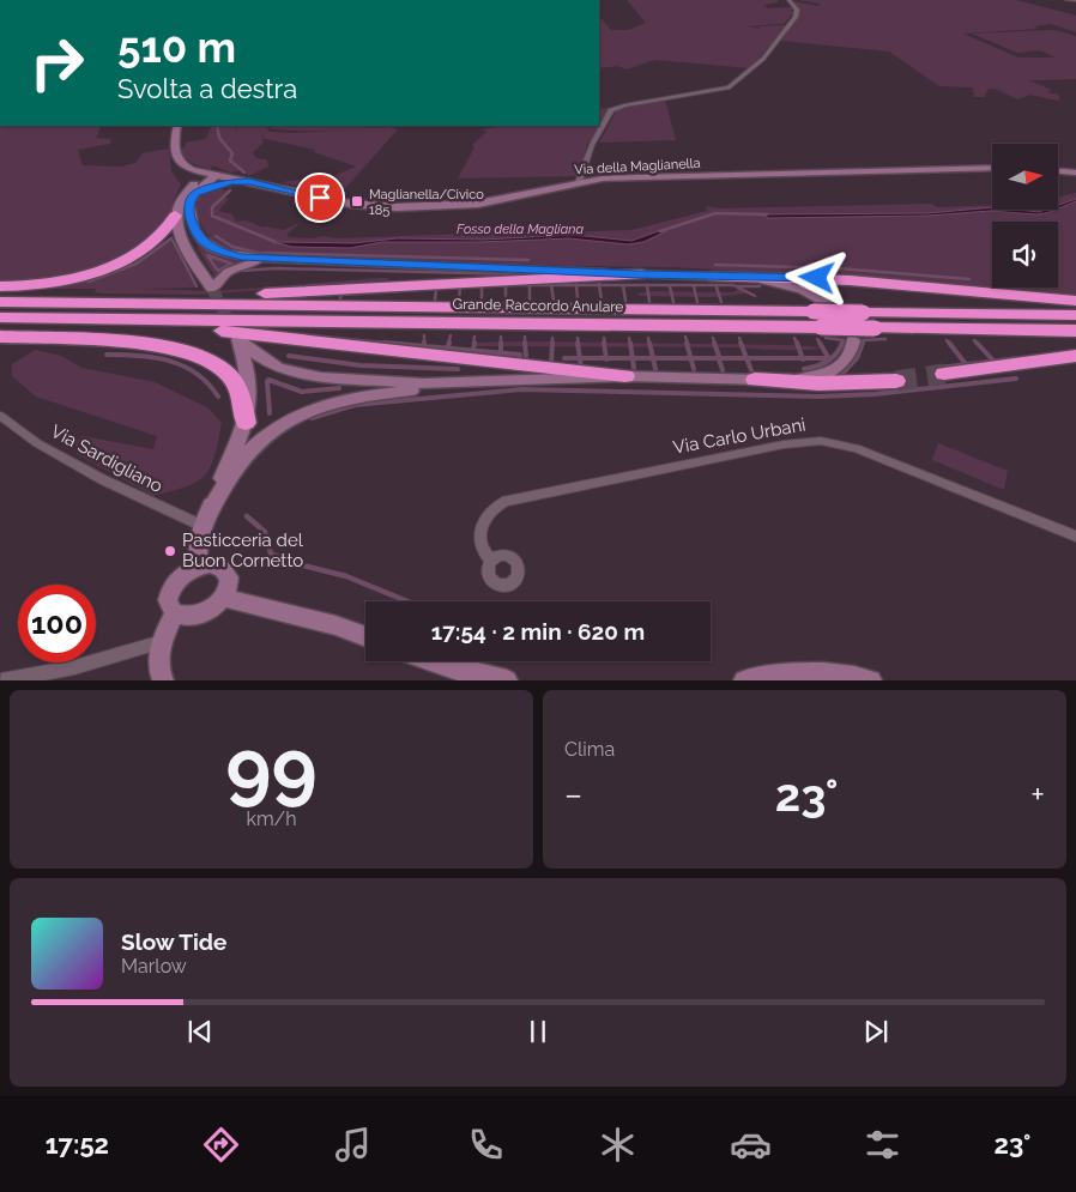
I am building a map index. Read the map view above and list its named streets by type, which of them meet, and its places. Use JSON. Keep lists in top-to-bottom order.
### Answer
{
  "streets": {
    "highway": ["Grande Raccordo Anulare"],
    "main road": ["Via della Maglianella"],
    "street": ["Via Carlo Urbani", "Via Sardigliano"]
  },
  "water": ["Fosso della Magliana"],
  "places": {
    "transit": ["Maglianella/Civico 185"],
    "other": ["Pasticceria del Buon Cornetto"]
  },
  "north": "right",
  "page": {
    "turn": ["510 m", "Svolta a destra"],
    "limit": "100",
    "trip": "17:54 · 2 min · 620 m",
    "tile": [
      ["99", "km/h"],
      "Clima"
    ],
    "heat": ["−", "23°", "+"],
    "song": ["Slow Tide", "Marlow"],
    "tabs": ["17:52", "23°"]
  }
}
